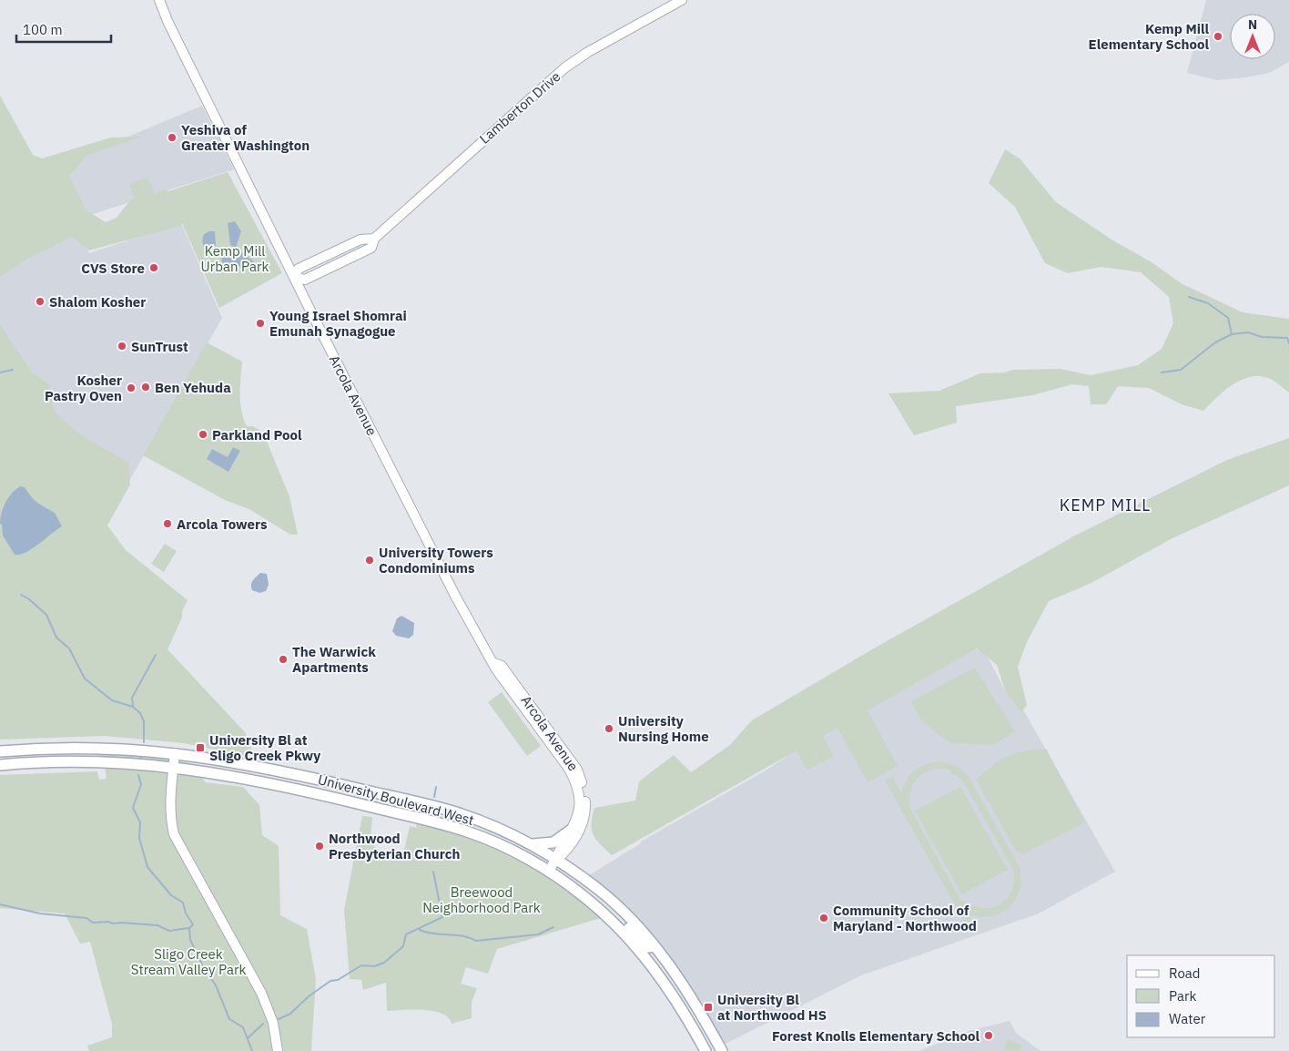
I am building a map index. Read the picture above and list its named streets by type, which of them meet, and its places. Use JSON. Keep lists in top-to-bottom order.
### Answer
{
  "streets": {
    "main road": ["University Boulevard West"],
    "street": ["Lamberton Drive", "Arcola Avenue"]
  },
  "crossings": [
    ["Lamberton Drive", "Arcola Avenue"],
    ["Arcola Avenue", "University Boulevard West"]
  ],
  "districts": ["KEMP MILL"],
  "parks": ["Kemp Mill Urban Park", "Breewood Neighborhood Park", "Sligo Creek Stream Valley Park"],
  "places": {
    "other": [
      "Kemp Mill Elementary School",
      "Yeshiva of Greater Washington",
      "CVS Store",
      "Shalom Kosher",
      "Young Israel Shomrai Emunah Synagogue",
      "SunTrust",
      "Ben Yehuda",
      "Kosher Pastry Oven",
      "Parkland Pool",
      "Arcola Towers",
      "University Towers Condominiums",
      "The Warwick Apartments",
      "University Nursing Home",
      "Northwood Presbyterian Church",
      "Community School of Maryland - Northwood",
      "Forest Knolls Elementary School"
    ],
    "transit": ["University Bl at Sligo Creek Pkwy", "University Bl at Northwood HS"]
  },
  "legend": ["Road", "Park", "Water"],
  "scale_bar": "100 m",
  "north": "top"
}
